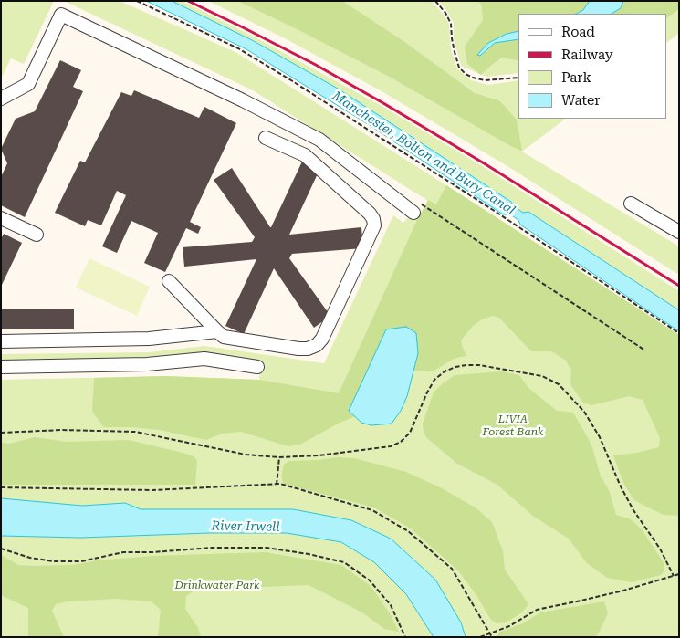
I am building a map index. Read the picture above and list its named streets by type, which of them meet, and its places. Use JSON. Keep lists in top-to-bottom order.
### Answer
{
  "water": ["Manchester, Bolton and Bury Canal", "River Irwell"],
  "parks": ["LIVIA Forest Bank", "Drinkwater Park"],
  "legend": [
    "Road",
    "Railway",
    "Park",
    "Water"
  ]
}
